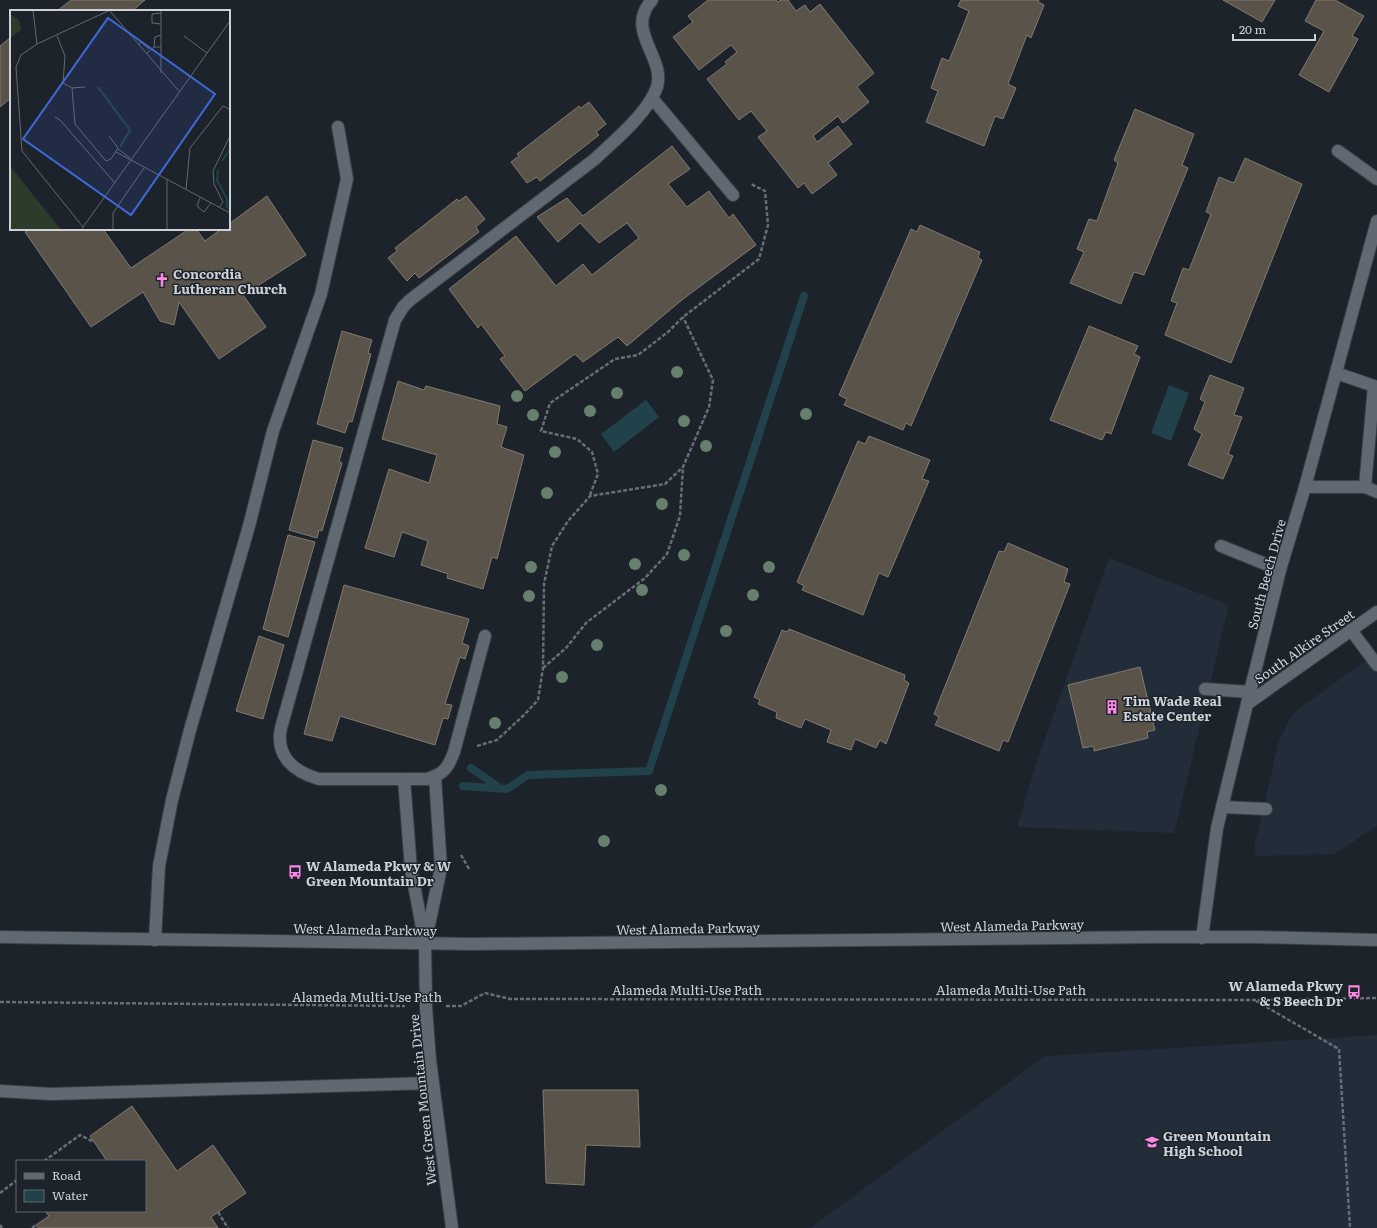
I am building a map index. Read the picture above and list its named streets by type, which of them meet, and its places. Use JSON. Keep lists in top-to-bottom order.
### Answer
{
  "streets": {
    "main road": [
      "South Beech Drive",
      "South Alkire Street",
      "West Alameda Parkway",
      "West Green Mountain Drive"
    ],
    "path": ["Alameda Multi-Use Path"]
  },
  "crossings": [
    ["South Beech Drive", "South Alkire Street"],
    ["South Beech Drive", "West Alameda Parkway"],
    ["West Alameda Parkway", "West Green Mountain Drive"],
    ["Alameda Multi-Use Path", "West Green Mountain Drive"]
  ],
  "places": {
    "church": ["Concordia Lutheran Church"],
    "building": ["Tim Wade Real Estate Center"],
    "bus stop": ["W Alameda Pkwy & W Green Mountain Dr", "W Alameda Pkwy & S Beech Dr"],
    "school or university": ["Green Mountain High School"]
  },
  "legend": ["Road", "Water"],
  "scale_bar": "20 m"
}
